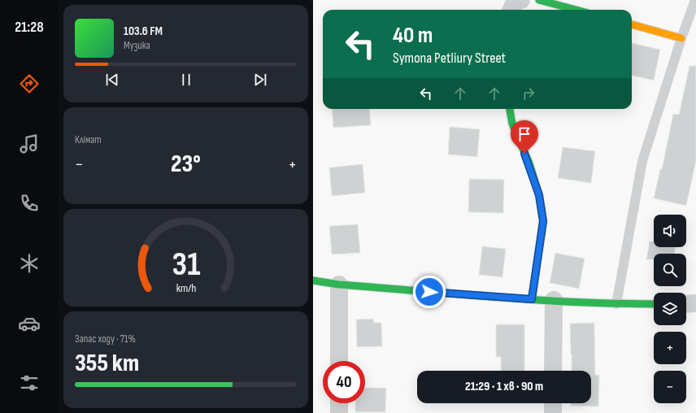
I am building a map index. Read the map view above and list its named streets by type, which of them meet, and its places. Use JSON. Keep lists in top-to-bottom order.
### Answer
{
  "page": {
    "tabs": "21:28",
    "turn": ["40 m", "Symona Petliury Street"],
    "song": ["103.6 FM", "Музика"],
    "tile": [
      "Клімат",
      ["Запас ходу · 71%", "355 km"]
    ],
    "heat": ["−", "23°", "+"],
    "map_buttons": ["+", "−"],
    "limit": "40",
    "trip": "21:29 · 1 хв · 90 m",
    "gauge": ["31", "km/h"]
  }
}
